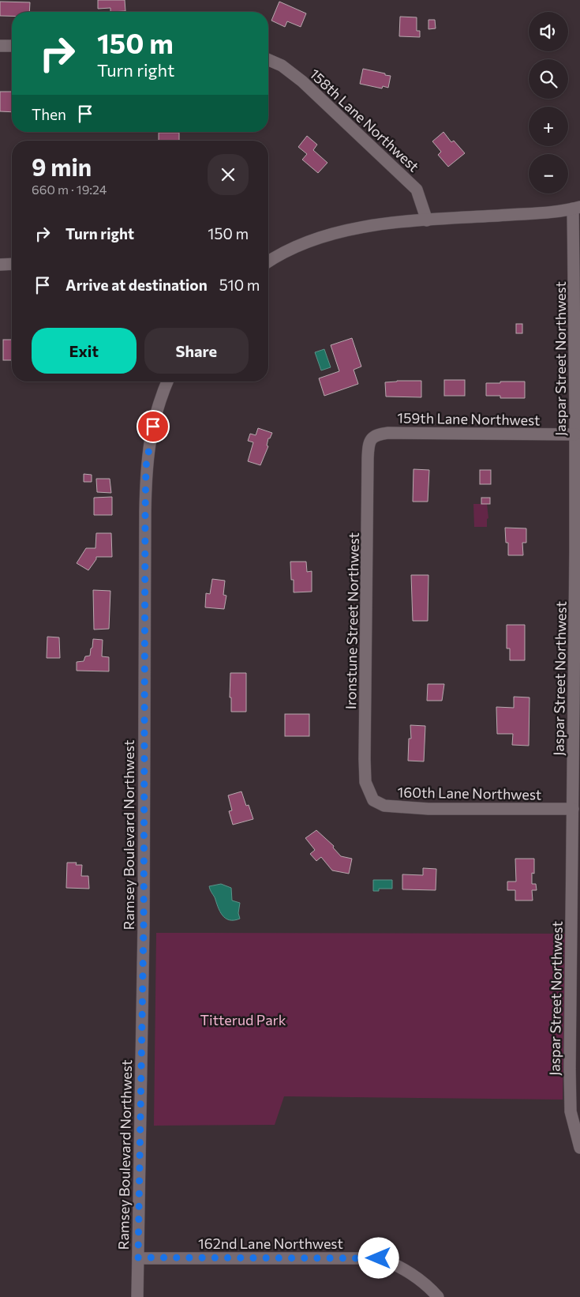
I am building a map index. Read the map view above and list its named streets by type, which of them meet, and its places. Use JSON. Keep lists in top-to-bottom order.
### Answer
{
  "streets": {
    "street": [
      "158th Lane Northwest",
      "Jaspar Street Northwest",
      "159th Lane Northwest",
      "Ironstune Street Northwest",
      "160th Lane Northwest",
      "Ramsey Boulevard Northwest",
      "162nd Lane Northwest"
    ]
  },
  "crossings": [
    ["Jaspar Street Northwest", "159th Lane Northwest"],
    ["Jaspar Street Northwest", "160th Lane Northwest"],
    ["159th Lane Northwest", "Ironstune Street Northwest"],
    ["Ironstune Street Northwest", "160th Lane Northwest"],
    ["Ramsey Boulevard Northwest", "162nd Lane Northwest"]
  ],
  "parks": ["Titterud Park"],
  "page": {
    "map_buttons": ["+", "−"],
    "turn": ["150 m", "Turn right"],
    "then": "Then",
    "heading": ["9 min", "660 m · 19:24"],
    "list": [
      {
        "name": "Turn right",
        "value": "150 m"
      },
      {
        "name": "Arrive at destination",
        "value": "510 m"
      }
    ],
    "buttons": ["Exit", "Share"]
  }
}
